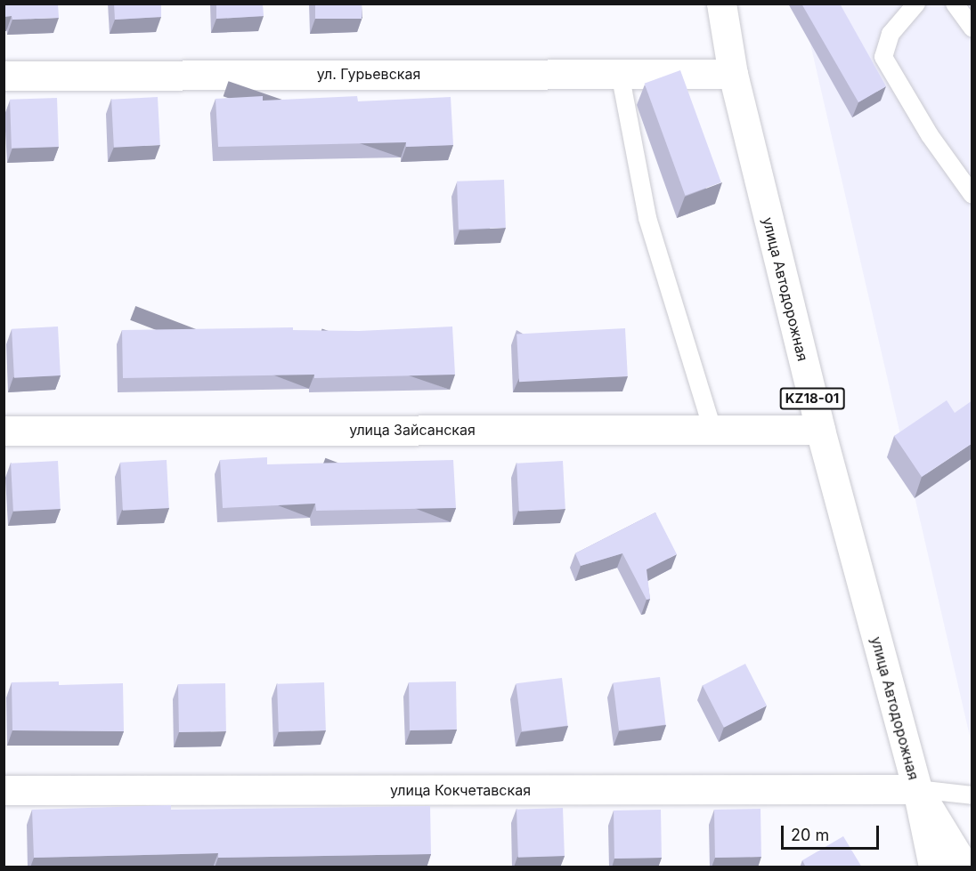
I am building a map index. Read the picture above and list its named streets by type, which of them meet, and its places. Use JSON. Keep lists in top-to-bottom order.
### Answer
{
  "streets": {
    "street": [
      "ул. Гурьевская",
      "улица Автодорожная",
      "KZ18-01",
      "улица Зайсанская",
      "улица Кокчетавская"
    ]
  },
  "crossings": [
    ["ул. Гурьевская", "улица Автодорожная"],
    ["улица Автодорожная", "KZ18-01"],
    ["улица Автодорожная", "улица Зайсанская"],
    ["улица Автодорожная", "улица Кокчетавская"],
    ["KZ18-01", "улица Кокчетавская"]
  ],
  "scale_bar": "20 m"
}
